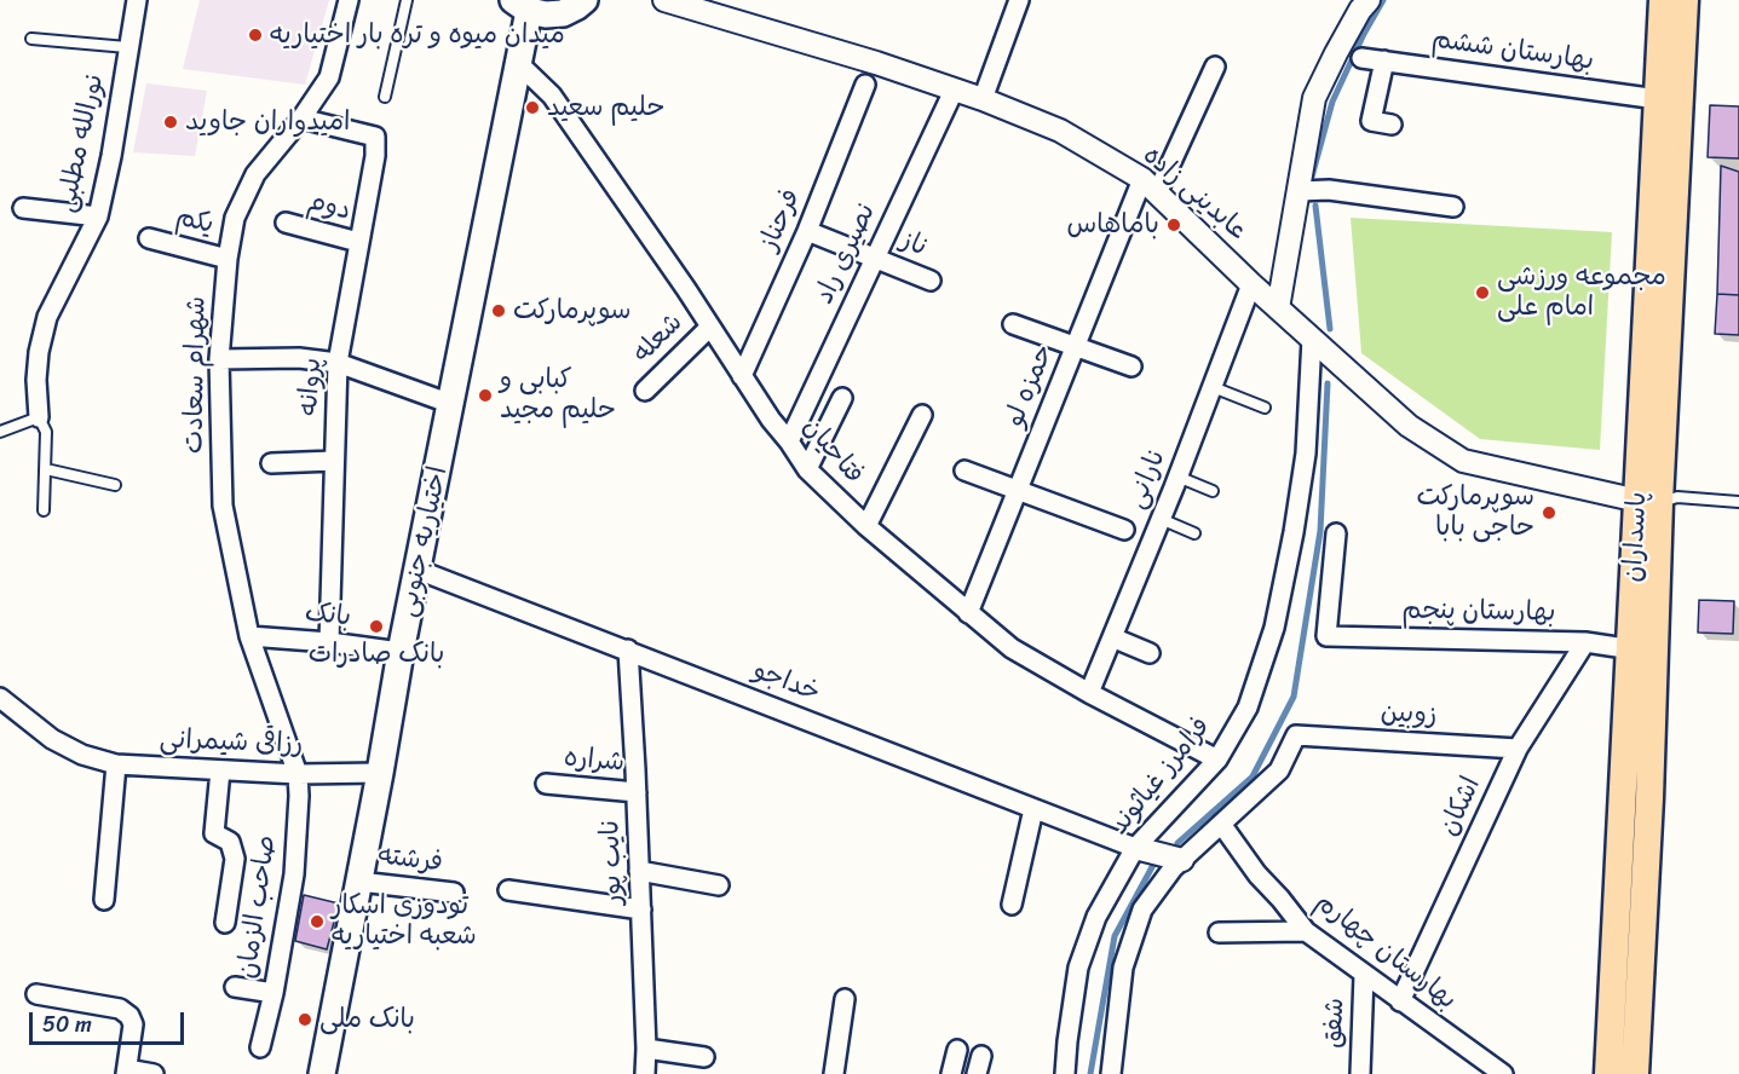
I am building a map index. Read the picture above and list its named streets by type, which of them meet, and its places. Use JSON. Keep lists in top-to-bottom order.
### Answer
{
  "streets": {
    "main road": ["پاسداران", "اختیاریه جنوبی"],
    "street": [
      "بهارستان ششم",
      "نورالله مطلبی",
      "عابدینی زاده",
      "دوم",
      "فرحناز",
      "یکم",
      "ناز",
      "نصیری راد",
      "شعله",
      "شهرام سعادت",
      "حمزه لو",
      "پروانه",
      "فتاحیان",
      "نارانی",
      "بهارستان پنجم",
      "بانک",
      "خداجو",
      "زوبین",
      "رزاقی شیمرانی",
      "شراره",
      "فرامرز غیاثوند",
      "اشکان",
      "فرشته",
      "نایب پور",
      "صاحب الزمان",
      "بهارستان چهارم",
      "شفق"
    ]
  },
  "crossings": [
    ["بهارستان ششم", "پاسداران"],
    ["عابدینی زاده", "نصیری راد"],
    ["عابدینی زاده", "حمزه لو"],
    ["عابدینی زاده", "نارانی"],
    ["عابدینی زاده", "پاسداران"],
    ["عابدینی زاده", "فرامرز غیاثوند"],
    ["دوم", "پروانه"],
    ["فرحناز", "ناز"],
    ["فرحناز", "فتاحیان"],
    ["یکم", "شهرام سعادت"],
    ["ناز", "نصیری راد"],
    ["نصیری راد", "فتاحیان"],
    ["شعله", "فتاحیان"],
    ["شهرام سعادت", "پروانه"],
    ["شهرام سعادت", "بانک"],
    ["شهرام سعادت", "رزاقی شیمرانی"],
    ["شهرام سعادت", "صاحب الزمان"],
    ["حمزه لو", "فتاحیان"],
    ["پروانه", "بانک"],
    ["فتاحیان", "نارانی"],
    ["فتاحیان", "اختیاریه جنوبی"],
    ["فتاحیان", "فرامرز غیاثوند"],
    ["پاسداران", "بهارستان پنجم"],
    ["اختیاریه جنوبی", "بانک"],
    ["اختیاریه جنوبی", "خداجو"],
    ["اختیاریه جنوبی", "رزاقی شیمرانی"],
    ["اختیاریه جنوبی", "فرشته"],
    ["بهارستان پنجم", "اشکان"],
    ["خداجو", "فرامرز غیاثوند"],
    ["خداجو", "نایب پور"],
    ["زوبین", "اشکان"],
    ["زوبین", "بهارستان چهارم"],
    ["رزاقی شیمرانی", "صاحب الزمان"],
    ["شراره", "نایب پور"],
    ["اشکان", "بهارستان چهارم"],
    ["بهارستان چهارم", "شفق"]
  ],
  "places": [
    "میدان میوه و تره بار اختیاریه",
    "حلیم سعید",
    "امیدواران جاوید",
    "باماهاس",
    "مجموعه ورزشی امام علی",
    "سوپرمارکت",
    "کبابی و حلیم مجید",
    "سوپرمارکت حاجی بابا",
    "بانک صادرات",
    "تودوزی اسکار شعبه اختیاریه",
    "بانک ملی"
  ],
  "scale_bar": "50 m"
}
